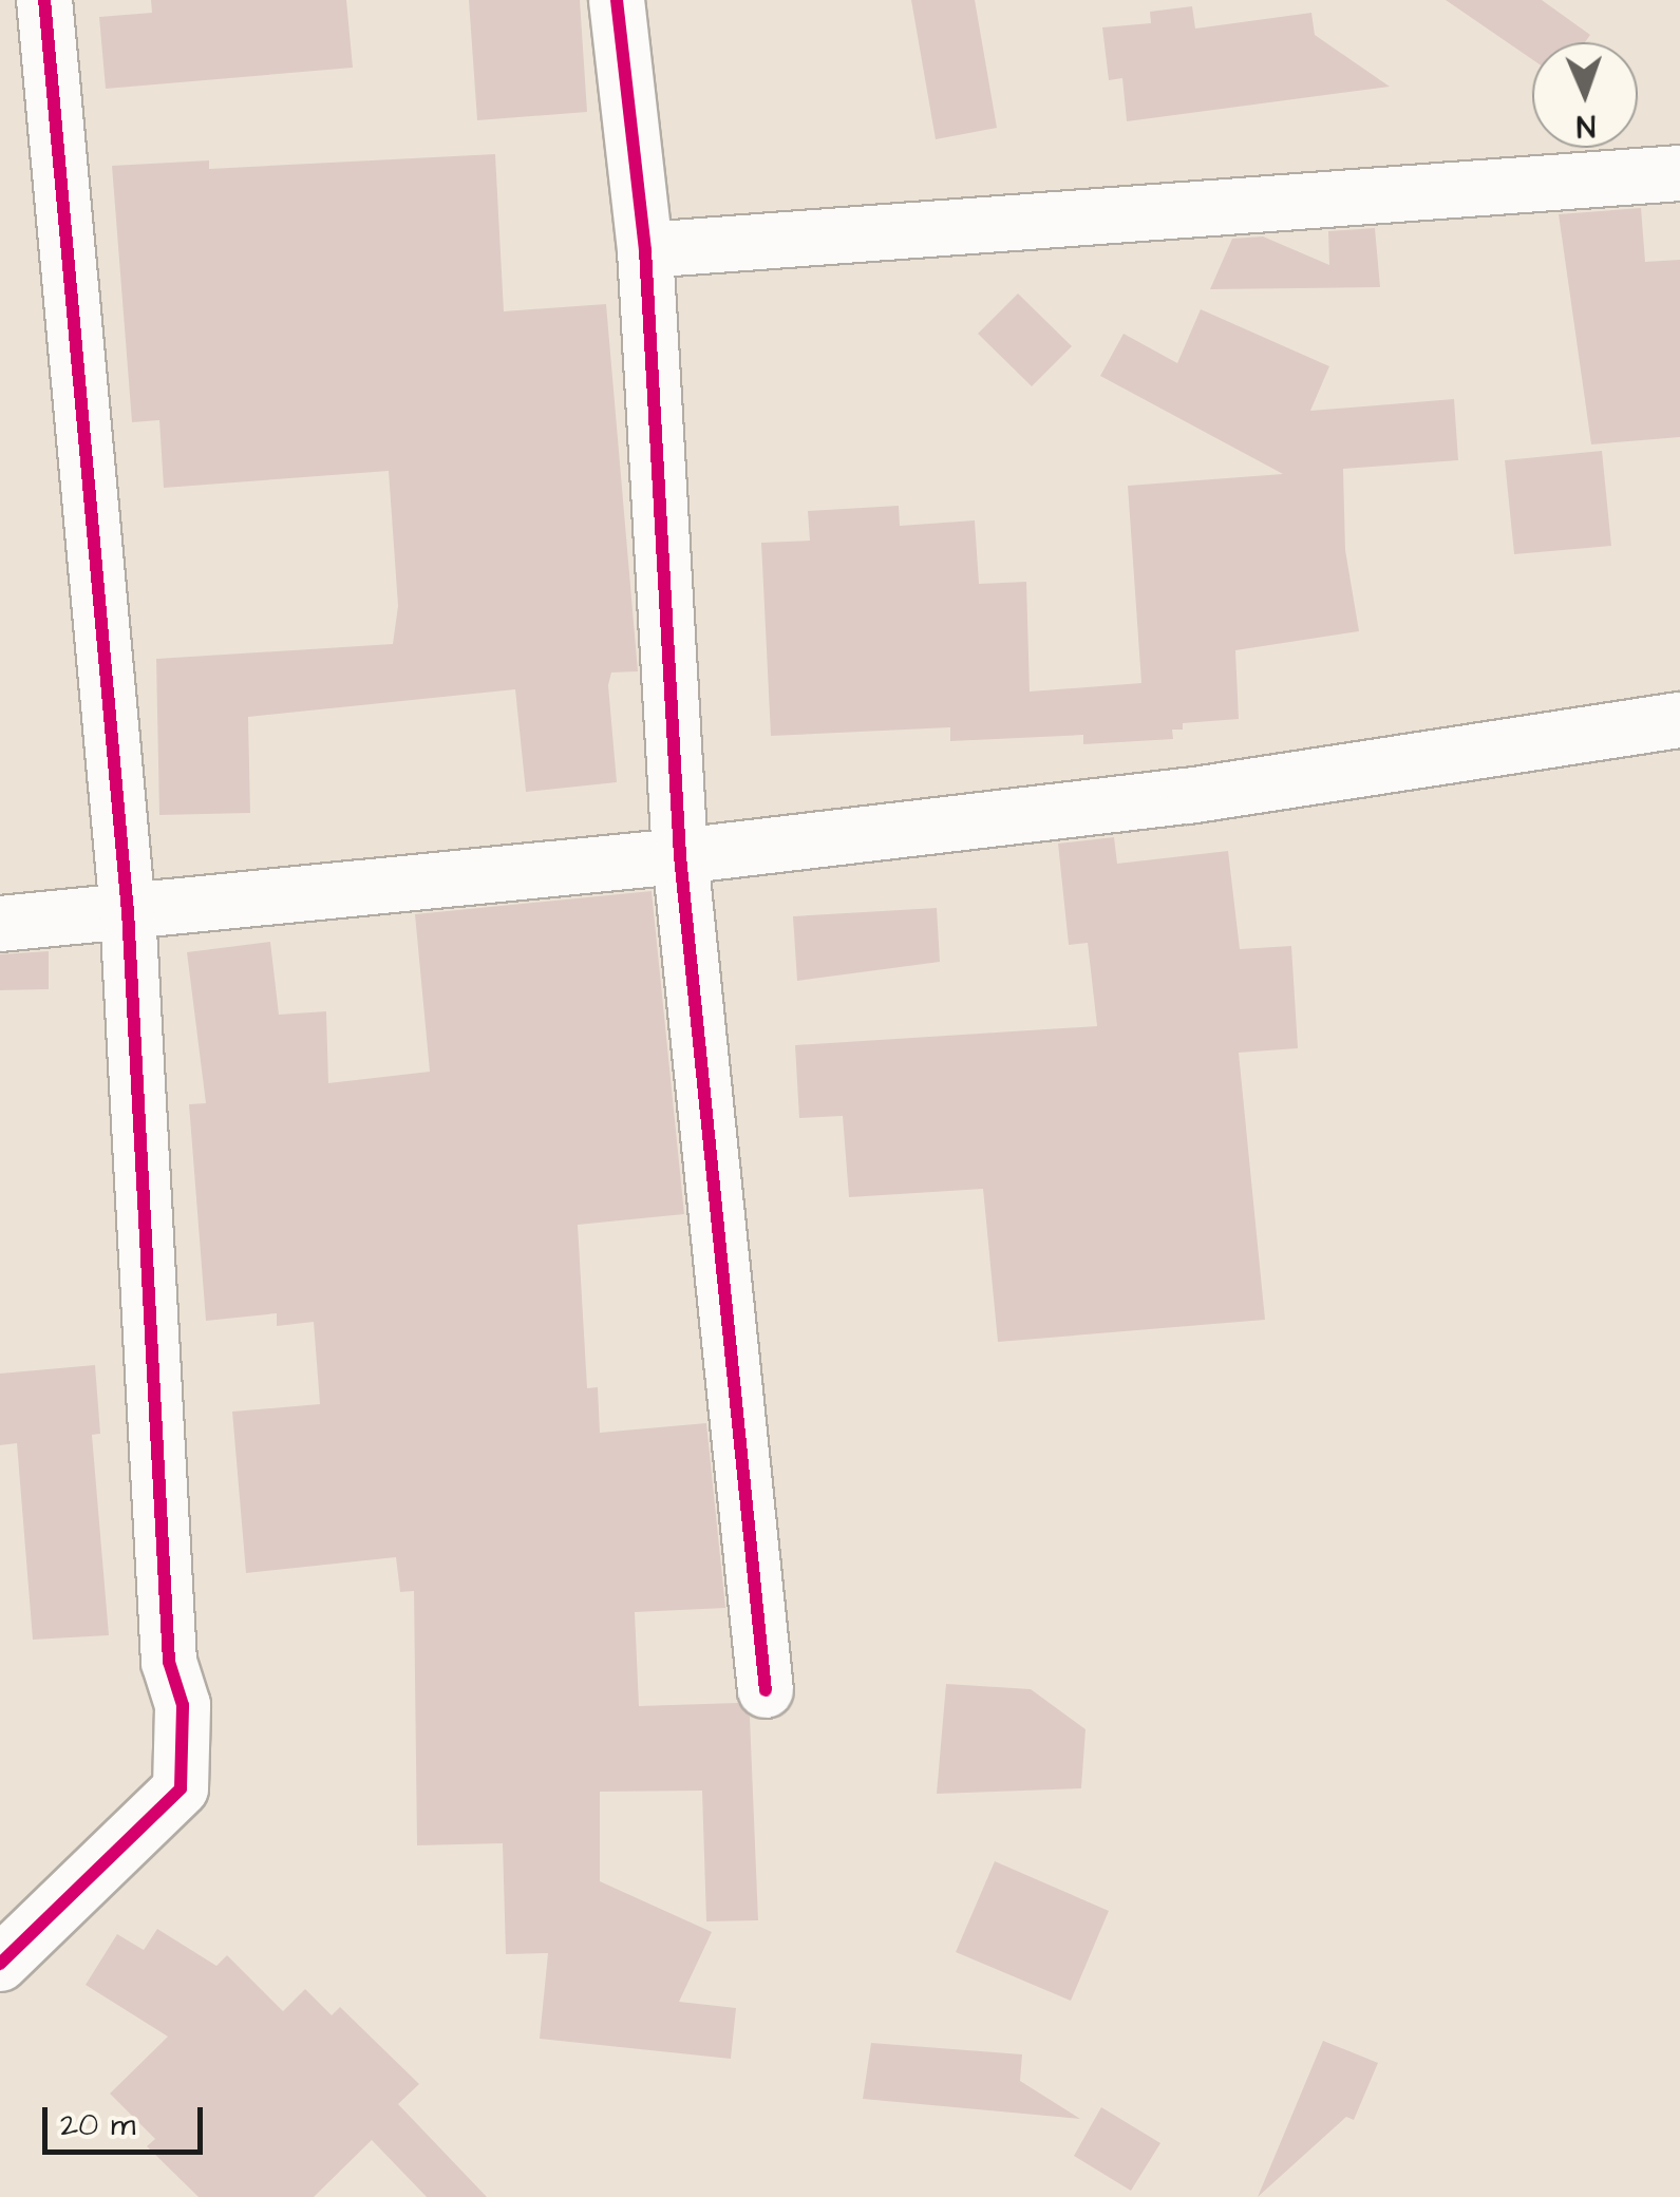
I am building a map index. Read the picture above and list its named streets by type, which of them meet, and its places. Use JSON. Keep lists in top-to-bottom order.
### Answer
{
  "scale_bar": "20 m",
  "north": "bottom"
}
